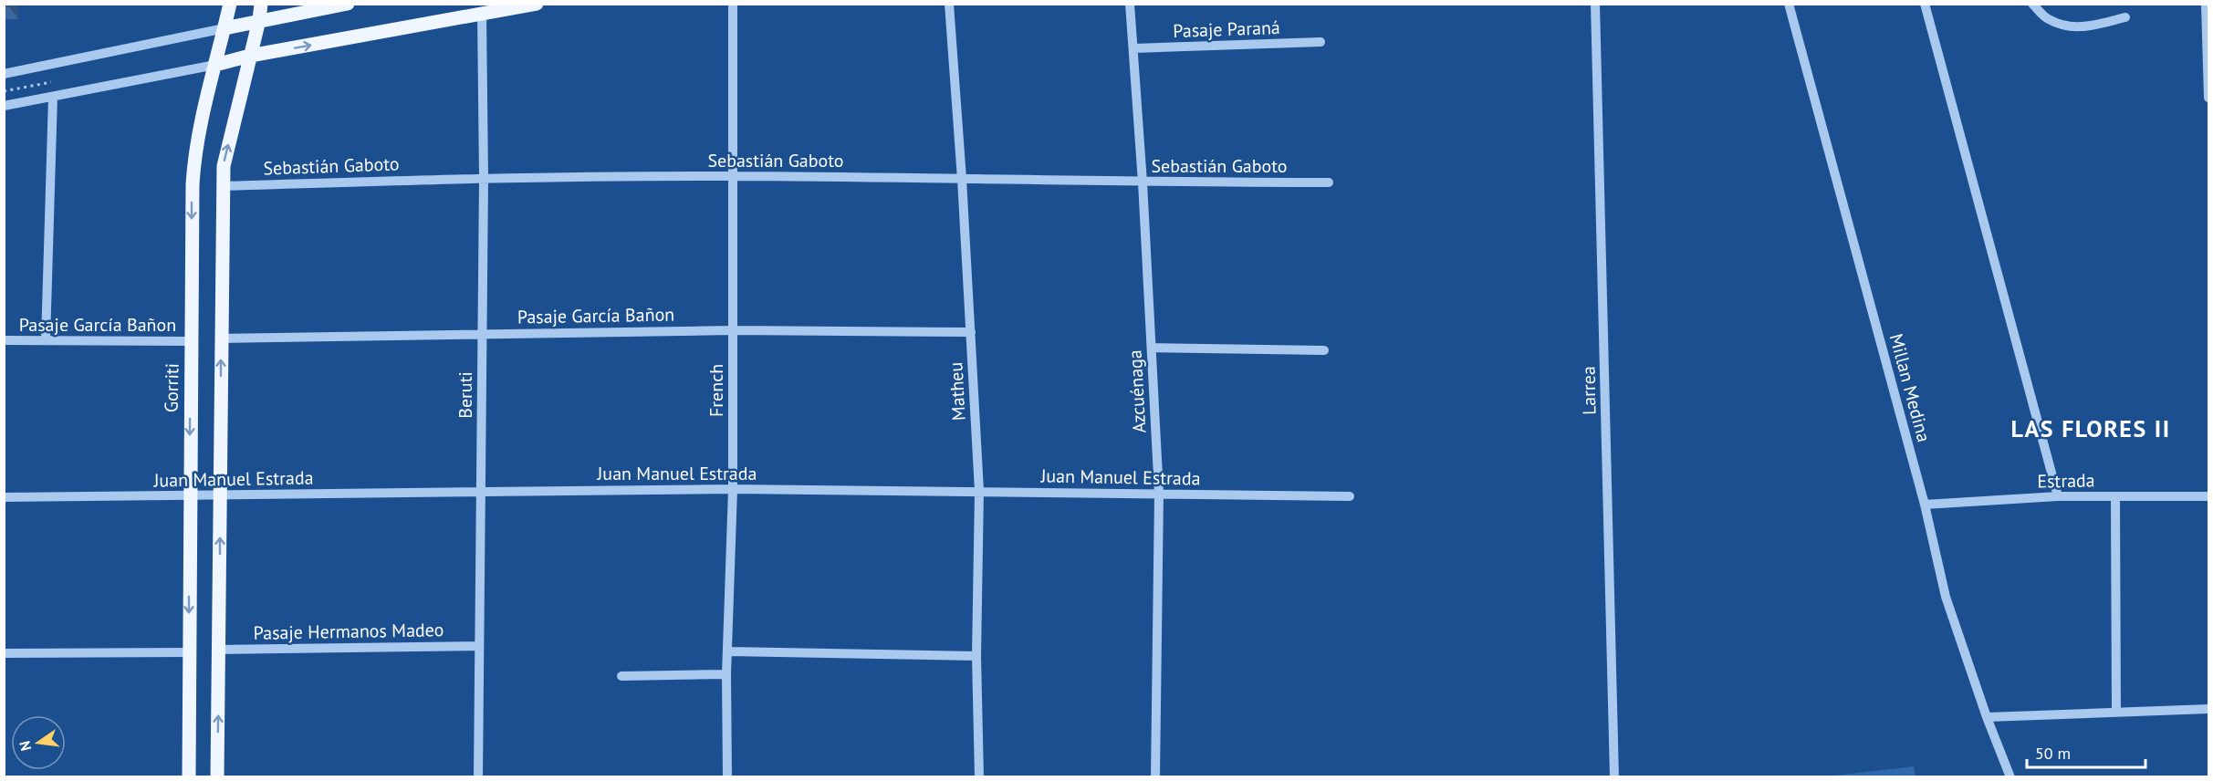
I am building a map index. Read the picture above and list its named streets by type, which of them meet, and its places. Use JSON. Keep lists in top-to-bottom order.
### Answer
{
  "streets": {
    "main road": ["Gorriti"],
    "street": [
      "Pasaje Paraná",
      "Sebastián Gaboto",
      "Pasaje García Bañon",
      "Millan Medina",
      "French",
      "Larrea",
      "Matheu",
      "Azcuénaga",
      "Beruti",
      "Juan Manuel Estrada",
      "Estrada",
      "Pasaje Hermanos Madeo"
    ]
  },
  "crossings": [
    ["Pasaje Paraná", "Azcuénaga"],
    ["Sebastián Gaboto", "French"],
    ["Sebastián Gaboto", "Matheu"],
    ["Sebastián Gaboto", "Azcuénaga"],
    ["Sebastián Gaboto", "Beruti"],
    ["Pasaje García Bañon", "Gorriti"],
    ["Pasaje García Bañon", "French"],
    ["Pasaje García Bañon", "Matheu"],
    ["Pasaje García Bañon", "Beruti"],
    ["Gorriti", "Juan Manuel Estrada"],
    ["Millan Medina", "Estrada"],
    ["French", "Juan Manuel Estrada"],
    ["Matheu", "Juan Manuel Estrada"],
    ["Azcuénaga", "Juan Manuel Estrada"],
    ["Beruti", "Juan Manuel Estrada"],
    ["Beruti", "Pasaje Hermanos Madeo"]
  ],
  "districts": ["LAS FLORES II"],
  "scale_bar": "50 m",
  "north": "left"
}
